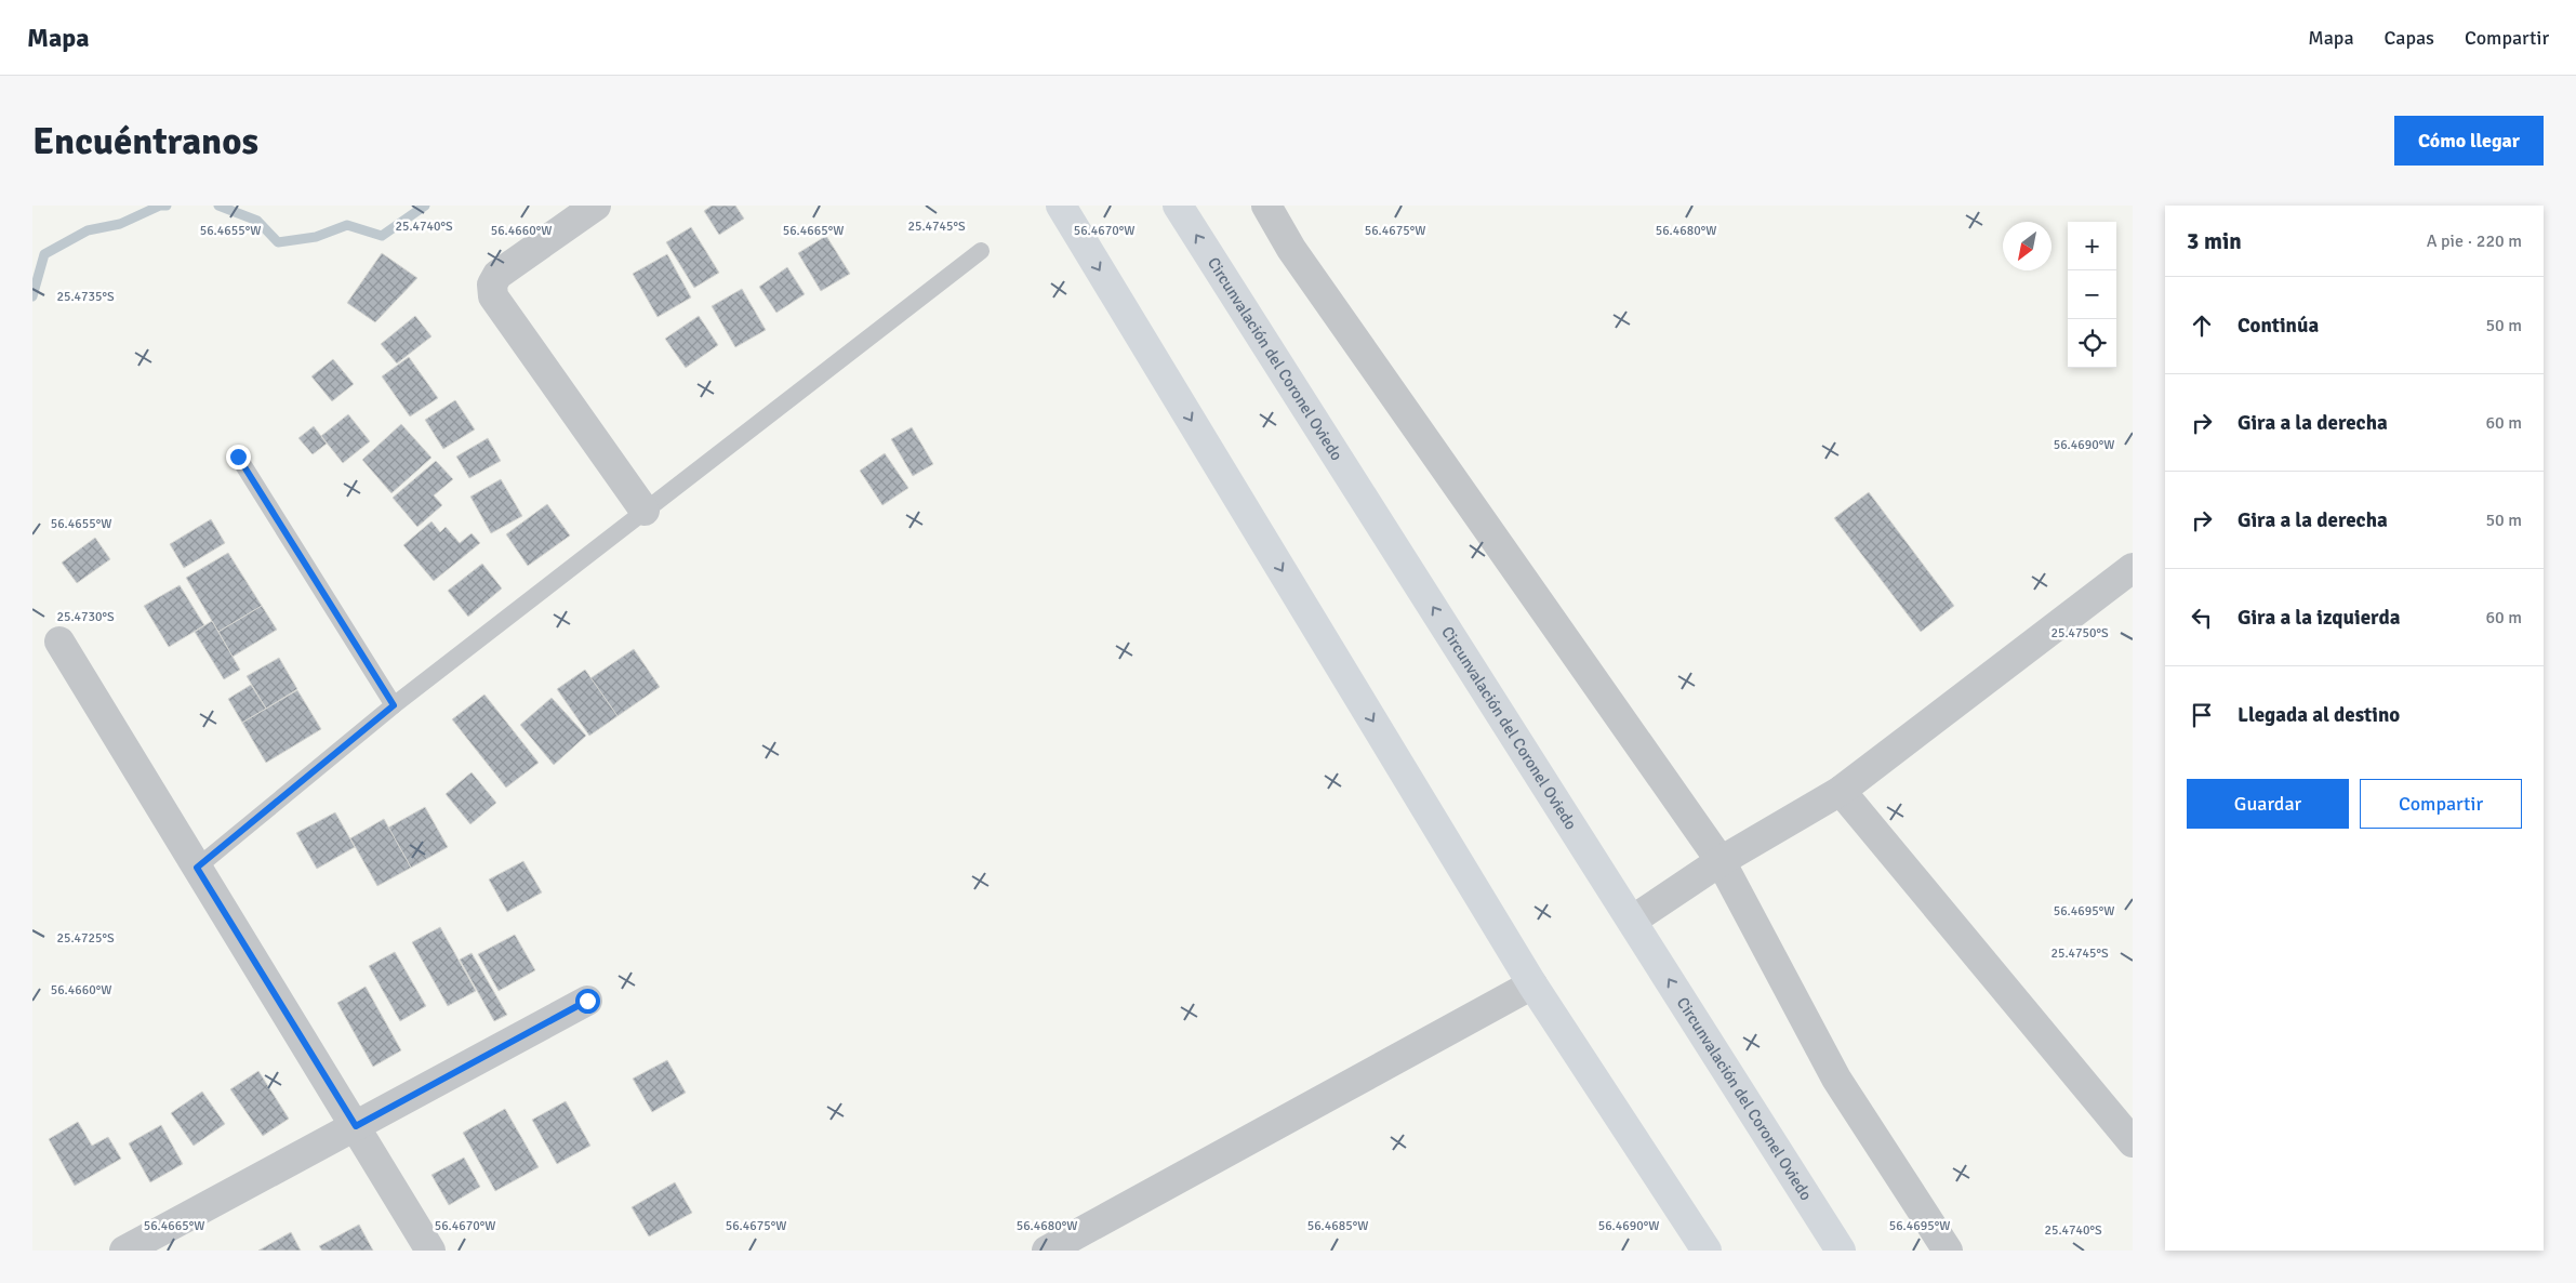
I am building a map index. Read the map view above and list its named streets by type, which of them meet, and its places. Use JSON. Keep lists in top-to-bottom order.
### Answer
{
  "streets": {
    "highway": ["Circunvalación del Coronel Oviedo"]
  },
  "north": "bottom left",
  "page": {
    "header": "Mapa",
    "nav": ["Mapa", "Capas", "Compartir"],
    "buttons": [
      "Cómo llegar",
      ["Guardar", "Compartir"]
    ],
    "title": "Encuéntranos",
    "heading": ["3 min", "A pie · 220 m"],
    "map_buttons": ["+", "−"],
    "list": [
      ["Continúa", "50 m"],
      ["Gira a la derecha", "60 m"],
      ["Gira a la derecha", "50 m"],
      ["Gira a la izquierda", "60 m"],
      "Llegada al destino"
    ]
  },
  "coordinates": [
    "25.4740°S",
    "25.4745°S",
    "56.4655°W",
    "56.4660°W",
    "56.4665°W",
    "56.4670°W",
    "56.4675°W",
    "56.4680°W",
    "25.4735°S",
    "56.4690°W",
    "25.4730°S",
    "25.4750°S",
    "56.4695°W",
    "25.4725°S",
    "56.4685°W"
  ]
}
